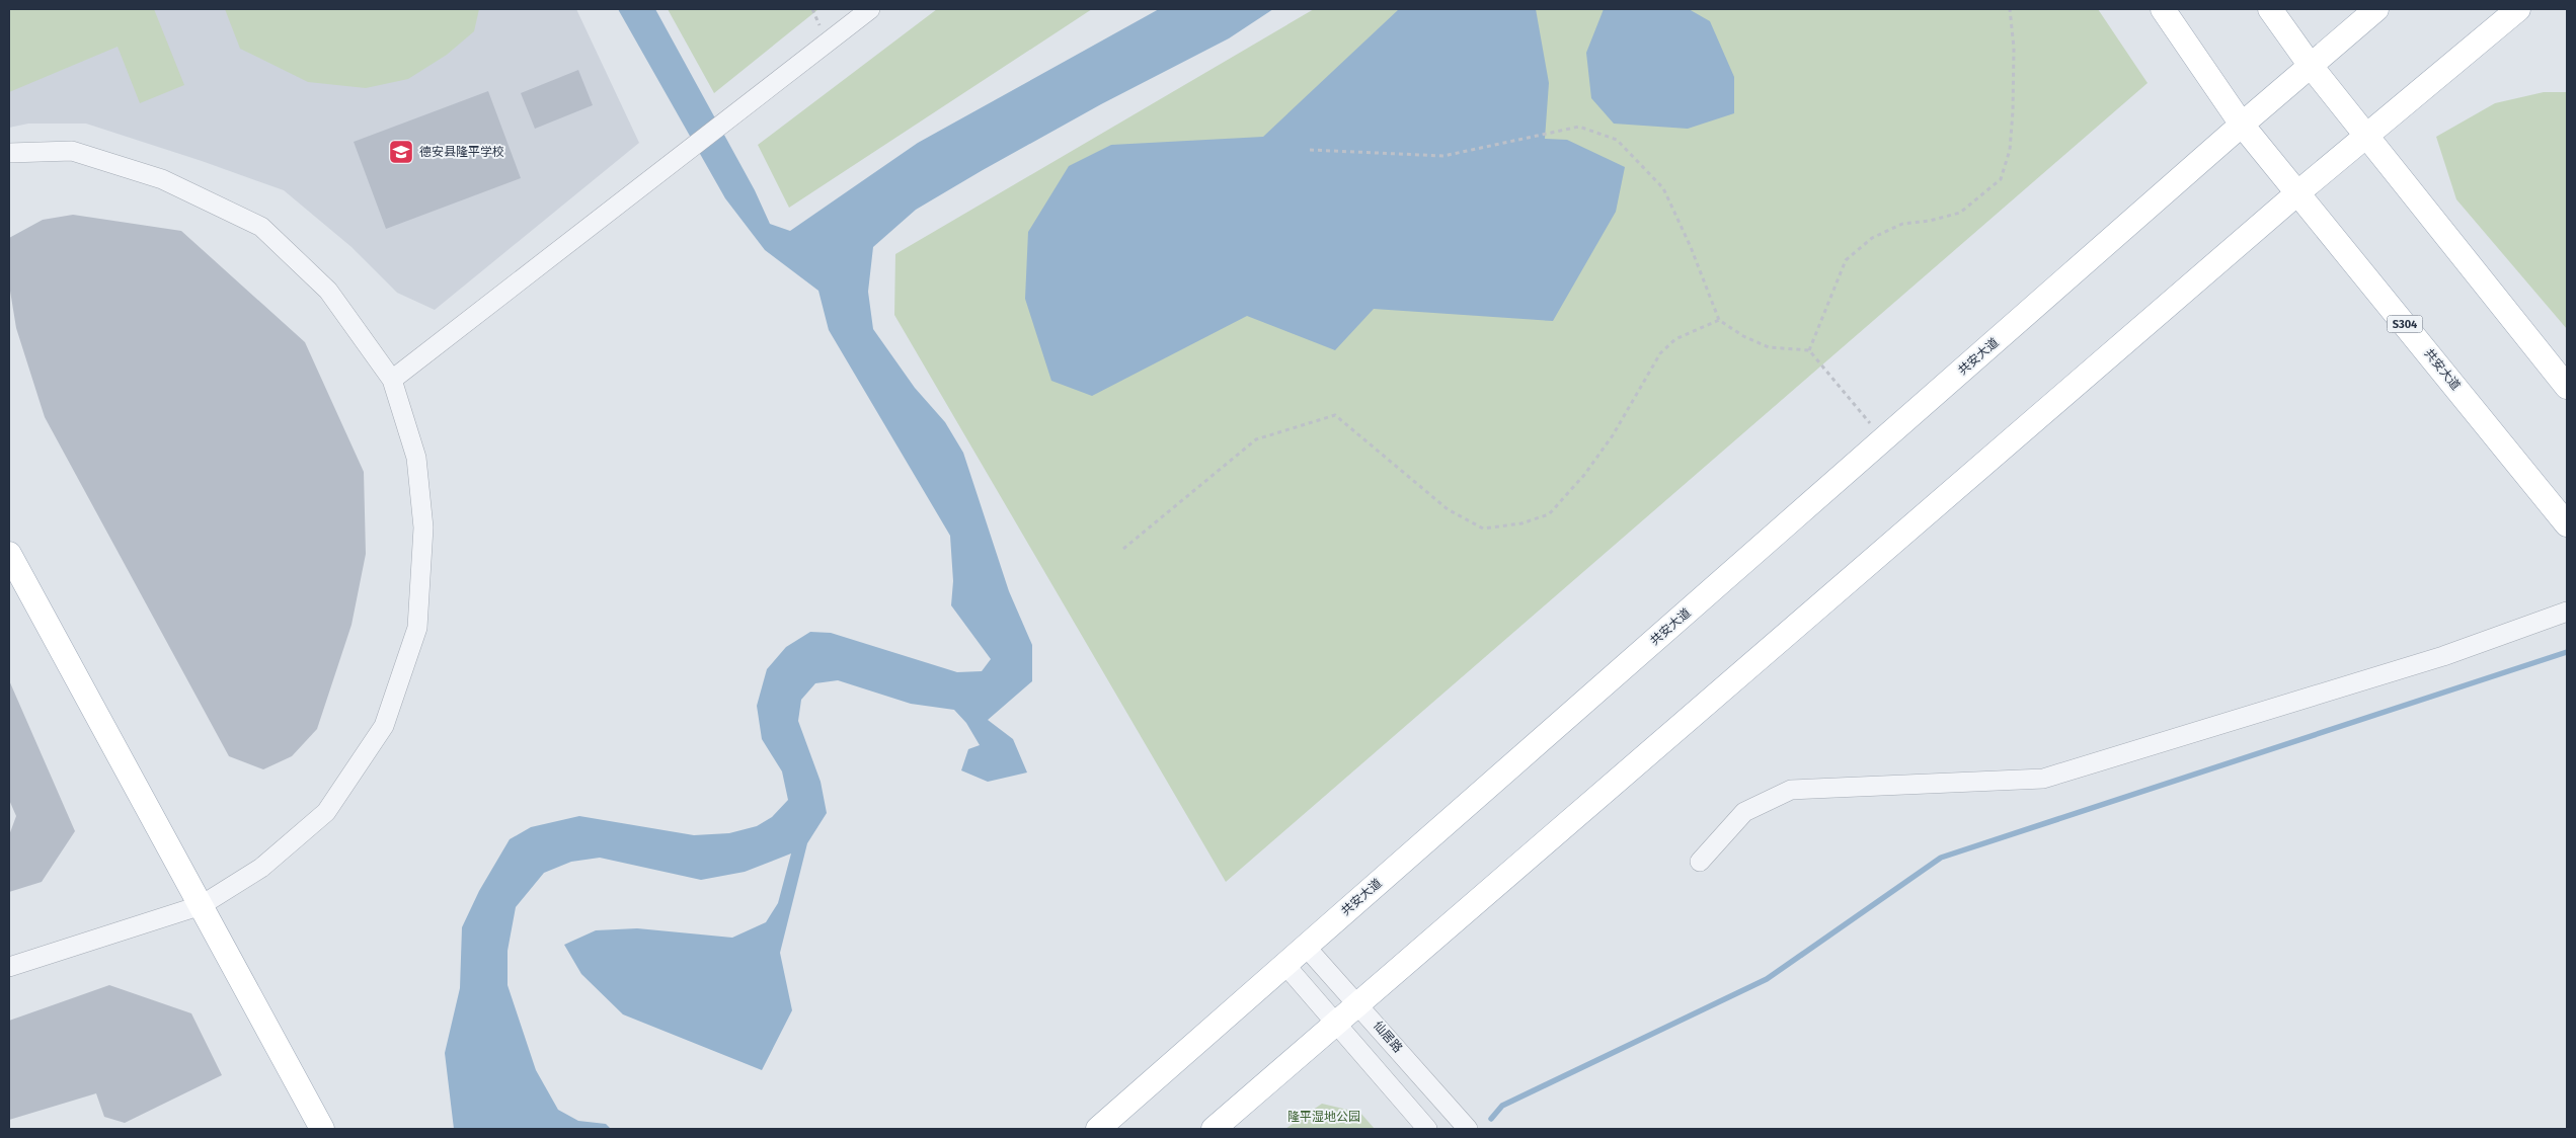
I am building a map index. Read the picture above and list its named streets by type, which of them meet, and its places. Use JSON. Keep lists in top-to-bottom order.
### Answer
{
  "streets": {
    "main road": ["S304", "共安大道"],
    "street": ["仙居路"]
  },
  "crossings": [
    ["共安大道", "仙居路"]
  ],
  "parks": ["隆平湿地公园"],
  "places": {
    "school or university": ["德安县隆平学校"]
  }
}
